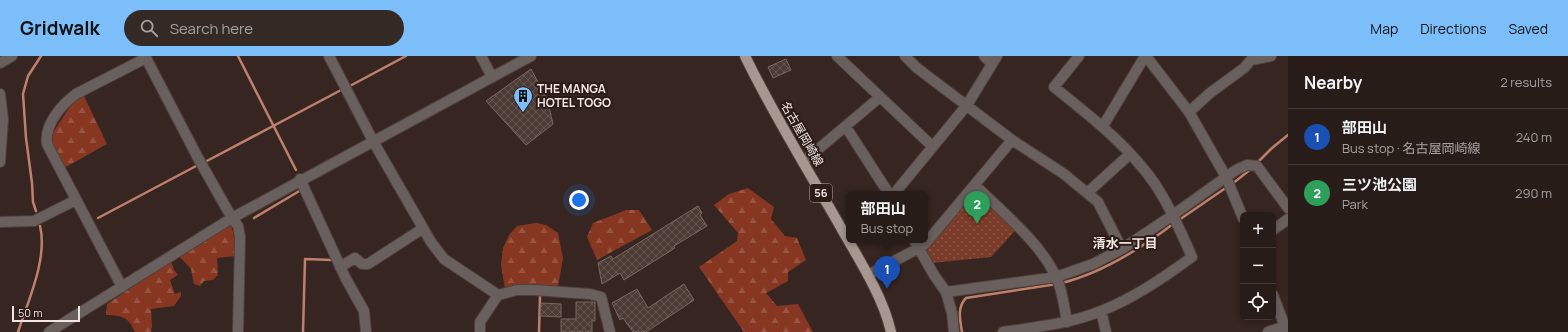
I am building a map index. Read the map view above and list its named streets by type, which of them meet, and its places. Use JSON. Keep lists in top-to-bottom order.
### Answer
{
  "streets": {
    "main road": ["名古屋岡崎線", "56"]
  },
  "districts": ["清水一丁目"],
  "places": {
    "building": ["THE MANGA HOTEL TOGO"]
  },
  "scale_bar": "50 m",
  "page": {
    "header": "Gridwalk",
    "search": "Search here",
    "nav": ["Map", "Directions", "Saved"],
    "heading": ["Nearby", "2 results"],
    "list": [
      {
        "mark": "1",
        "name": "部田山",
        "note": "Bus stop · 名古屋岡崎線",
        "value": "240 m"
      },
      {
        "mark": "2",
        "name": "三ツ池公園",
        "note": "Park",
        "value": "290 m"
      }
    ],
    "popup": ["部田山", "Bus stop"],
    "pins": ["2", "1"],
    "map_buttons": ["+", "−"],
    "scale": "50 m"
  }
}
